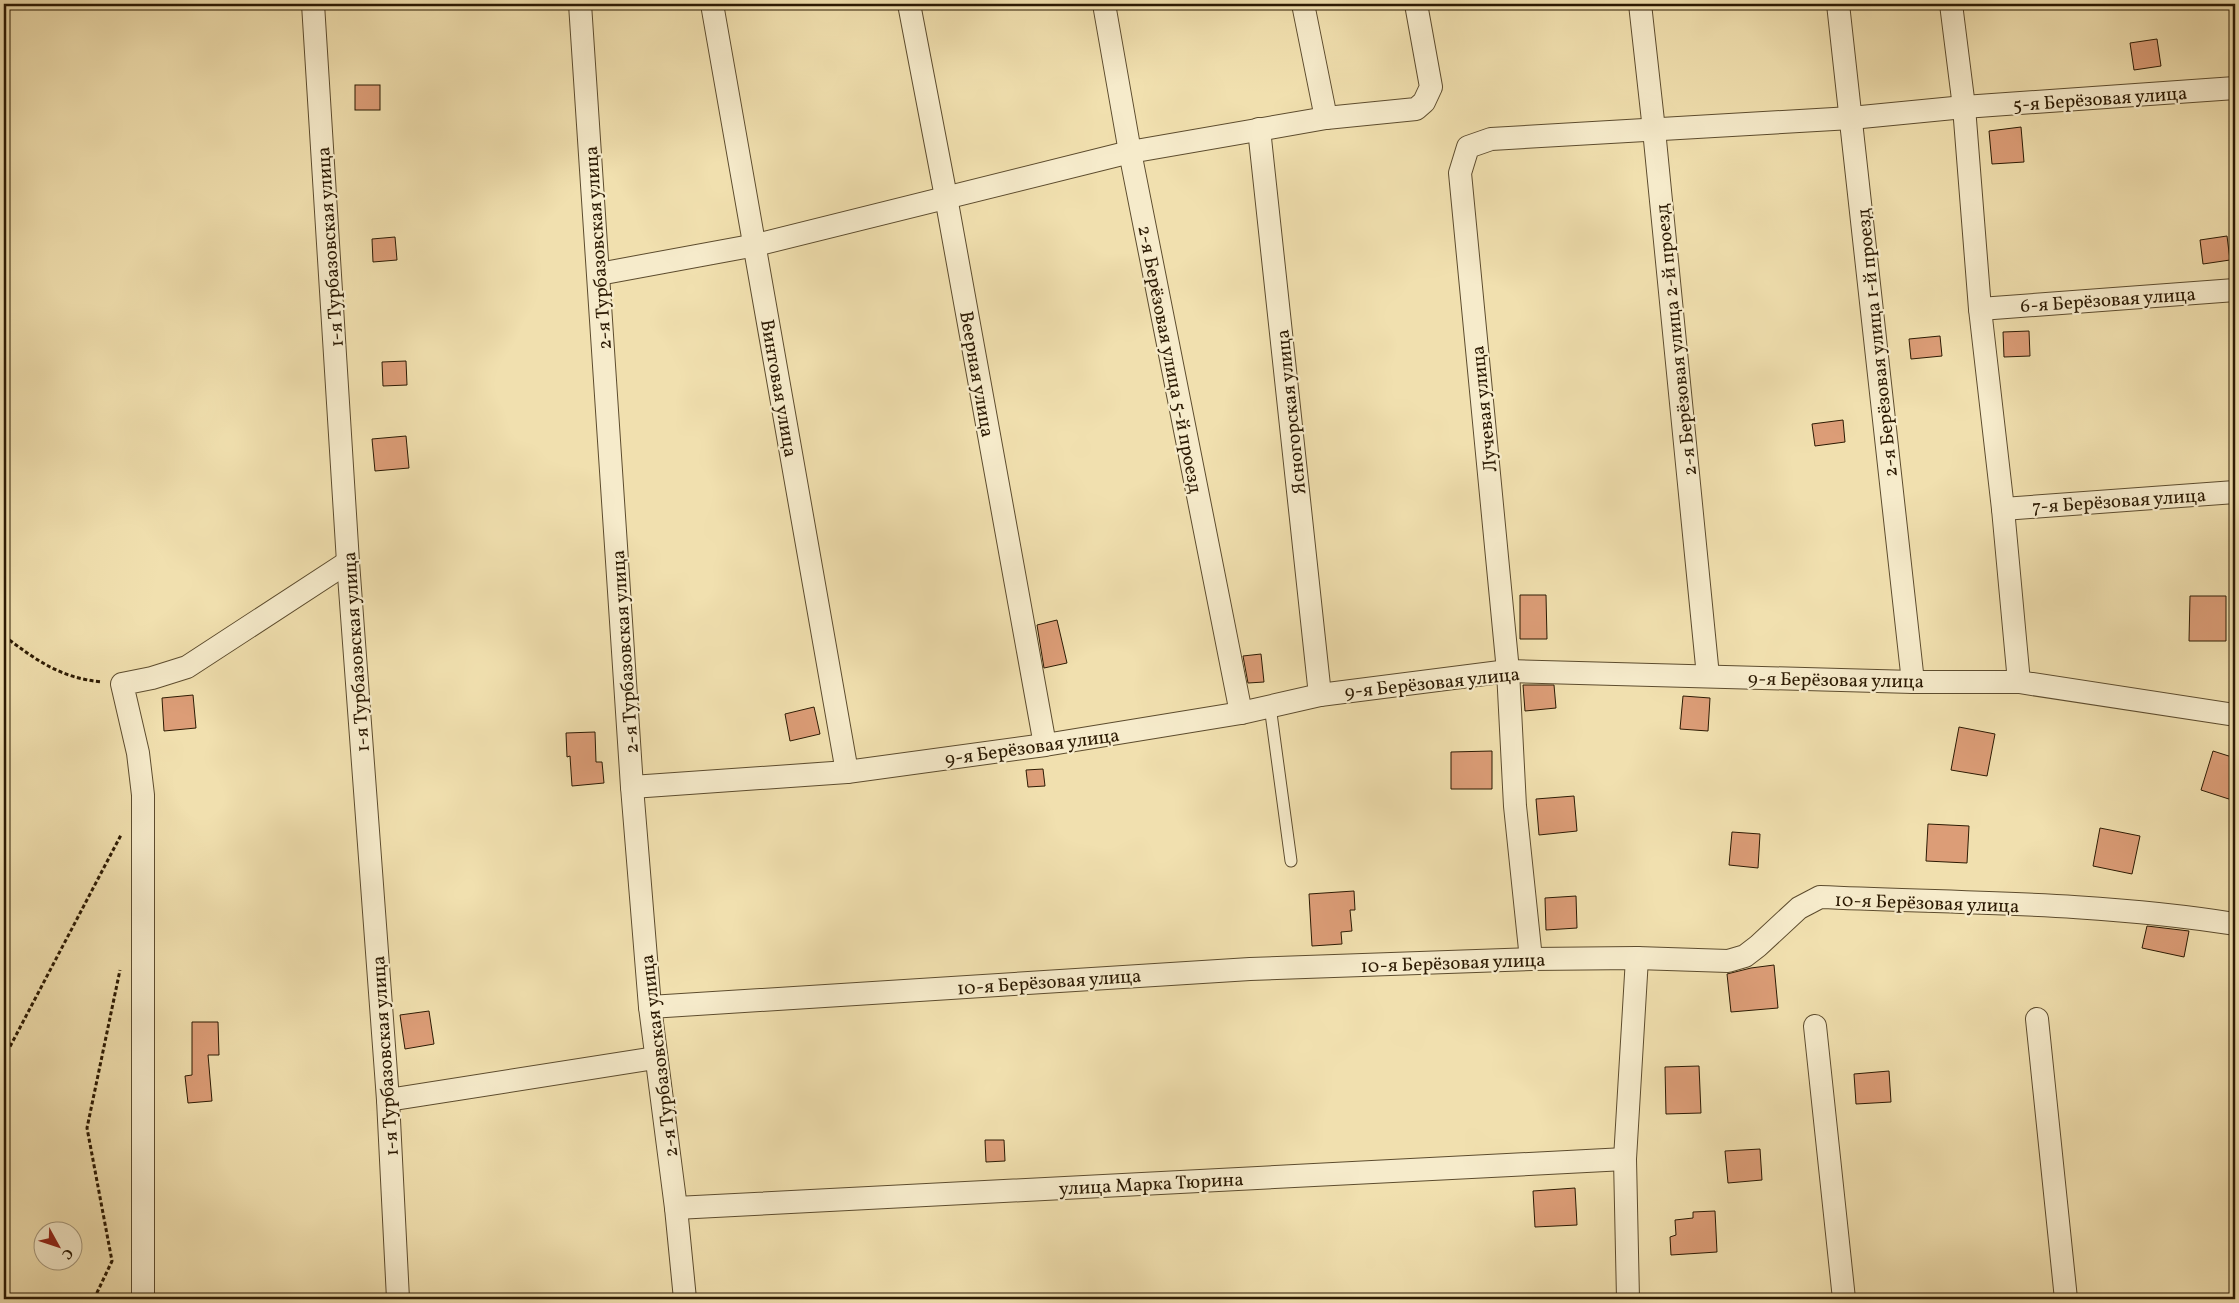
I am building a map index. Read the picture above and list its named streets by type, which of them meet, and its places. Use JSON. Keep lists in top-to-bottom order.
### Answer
{
  "streets": {
    "street": [
      "5-я Берёзовая улица",
      "1-я Турбазовская улица",
      "2-я Турбазовская улица",
      "6-я Берёзовая улица",
      "2-я Берёзовая улица 2-й проезд",
      "2-я Берёзовая улица 1-й проезд",
      "2-я Берёзовая улица 5-й проезд",
      "Веерная улица",
      "Винтовая улица",
      "Лучевая улица",
      "Ясногорская улица",
      "7-я Берёзовая улица",
      "9-я Берёзовая улица",
      "10-я Берёзовая улица",
      "улица Марка Тюрина"
    ]
  },
  "crossings": [
    ["5-я Берёзовая улица", "2-я Берёзовая улица 2-й проезд"],
    ["5-я Берёзовая улица", "2-я Берёзовая улица 1-й проезд"],
    ["5-я Берёзовая улица", "Лучевая улица"],
    ["2-я Турбазовская улица", "9-я Берёзовая улица"],
    ["2-я Турбазовская улица", "10-я Берёзовая улица"],
    ["2-я Турбазовская улица", "улица Марка Тюрина"],
    ["2-я Берёзовая улица 2-й проезд", "9-я Берёзовая улица"],
    ["2-я Берёзовая улица 1-й проезд", "9-я Берёзовая улица"],
    ["2-я Берёзовая улица 5-й проезд", "9-я Берёзовая улица"],
    ["Веерная улица", "9-я Берёзовая улица"],
    ["Винтовая улица", "9-я Берёзовая улица"],
    ["Лучевая улица", "9-я Берёзовая улица"],
    ["Лучевая улица", "10-я Берёзовая улица"],
    ["Ясногорская улица", "9-я Берёзовая улица"]
  ],
  "north": "bottom right"
}
